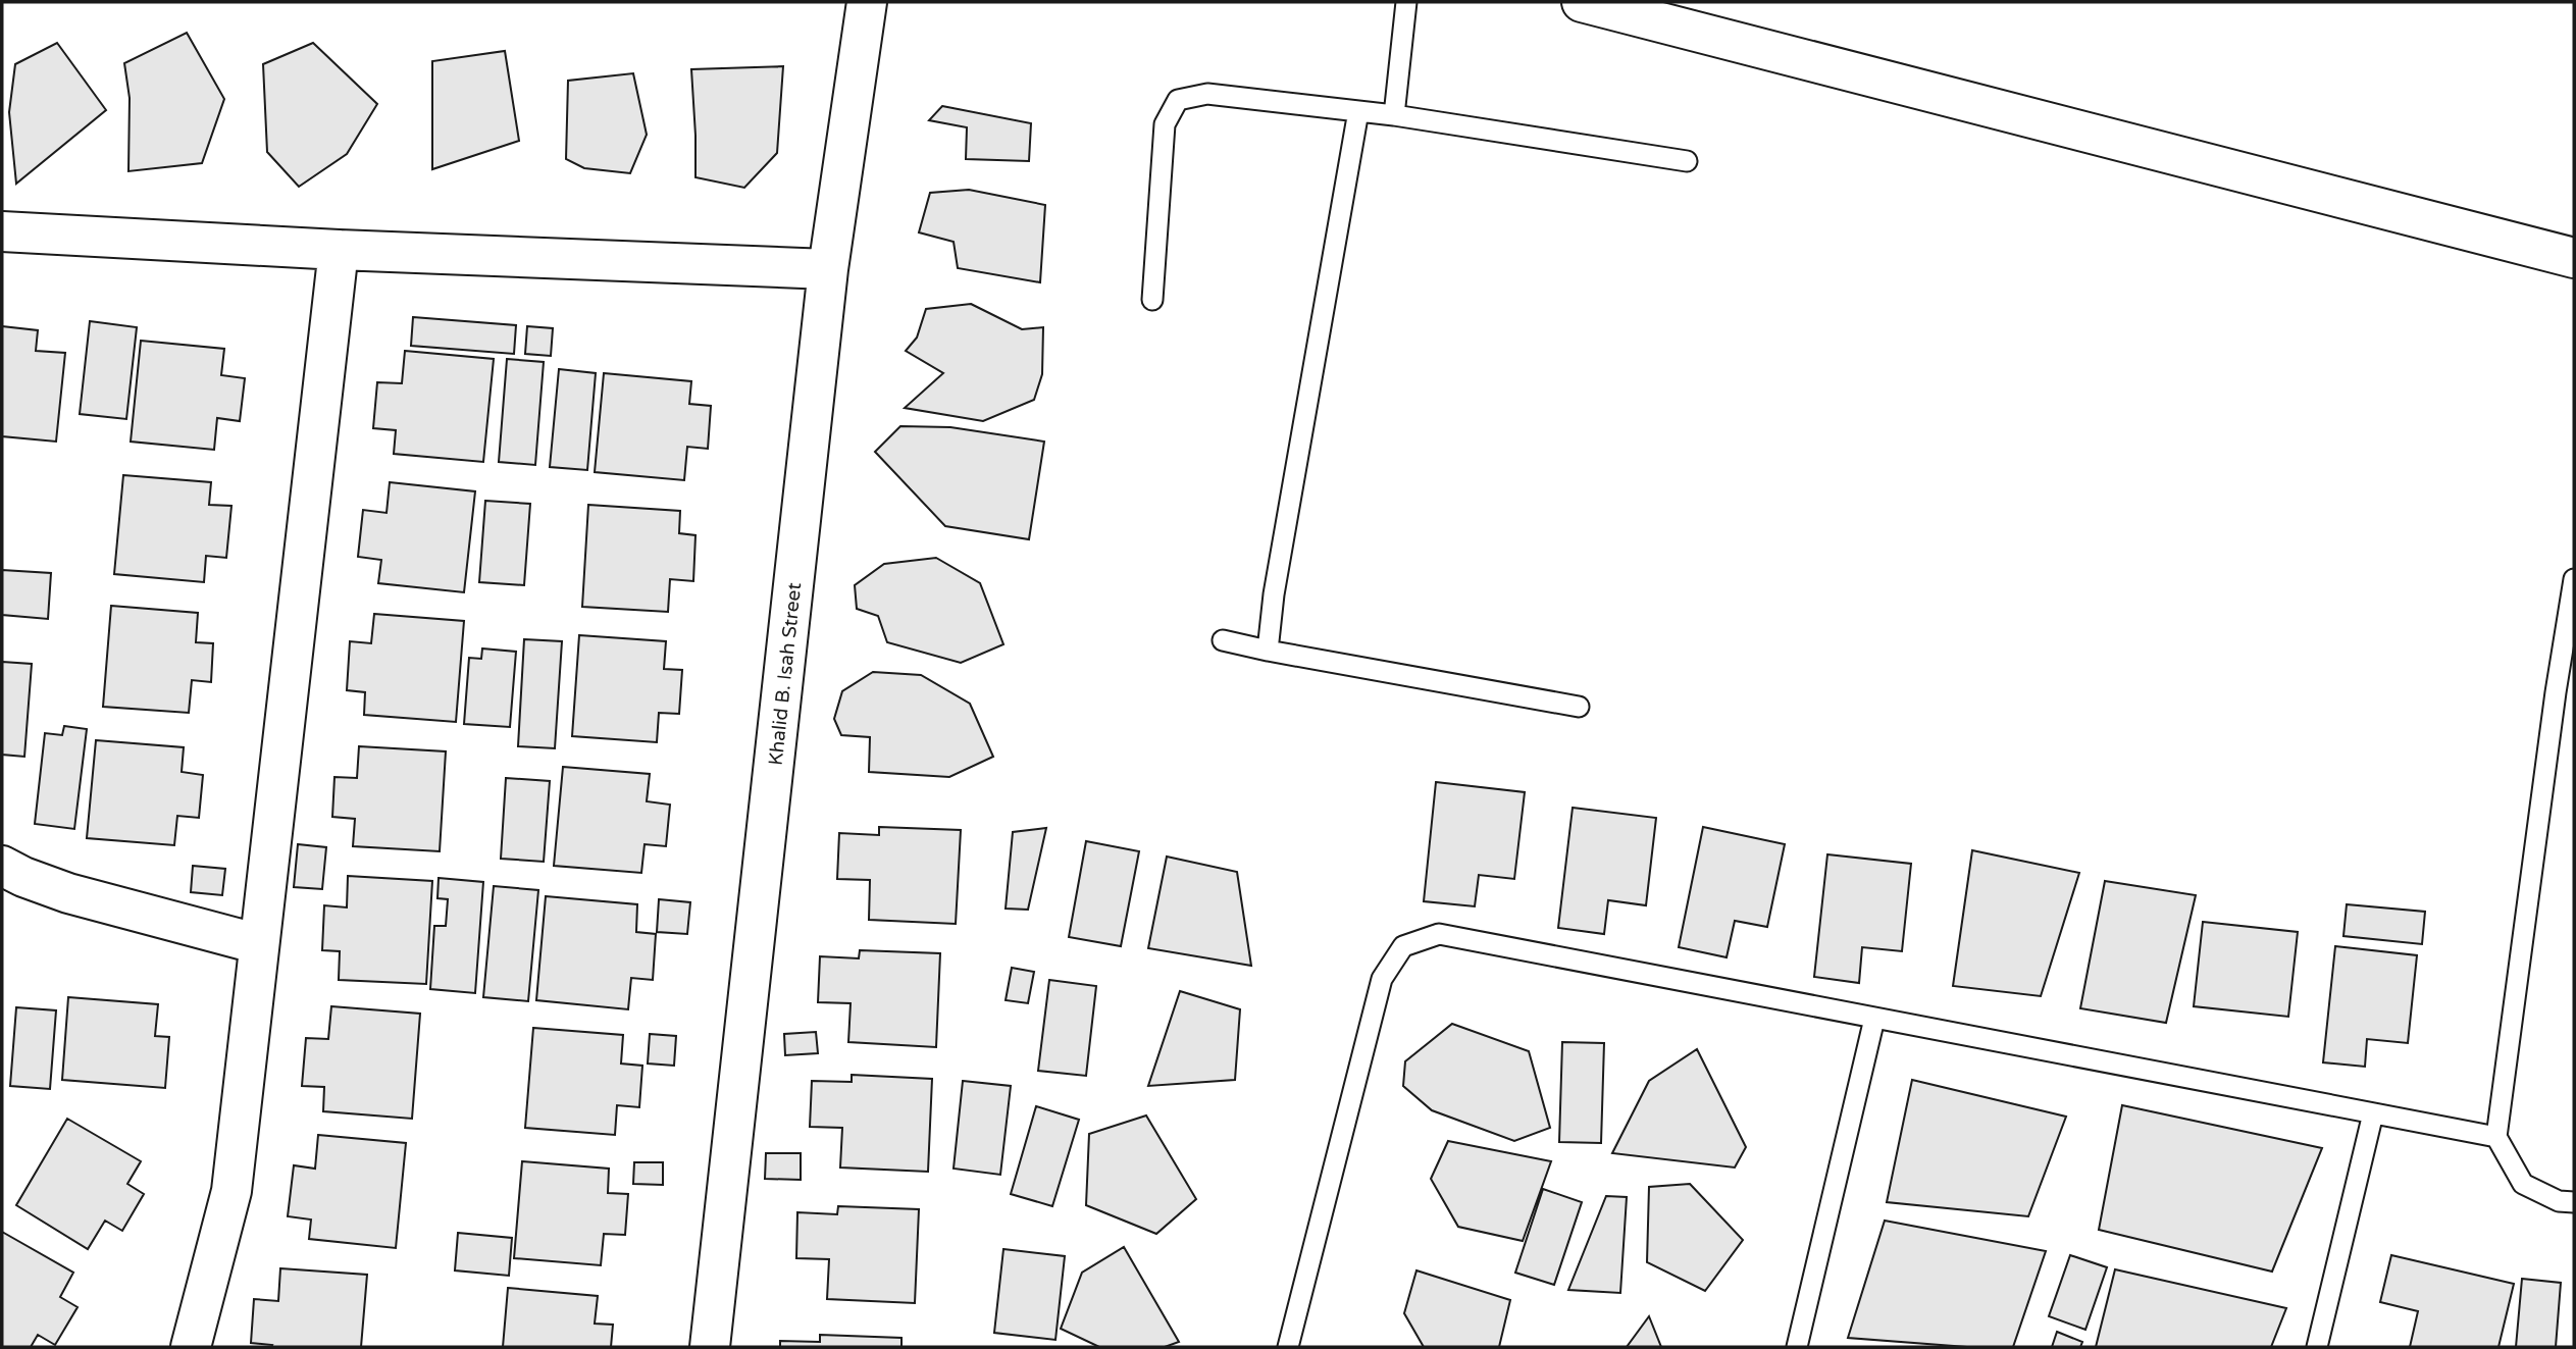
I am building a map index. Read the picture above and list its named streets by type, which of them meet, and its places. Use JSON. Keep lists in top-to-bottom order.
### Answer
{
  "streets": {
    "street": ["Khalid B. Isah Street"]
  }
}
